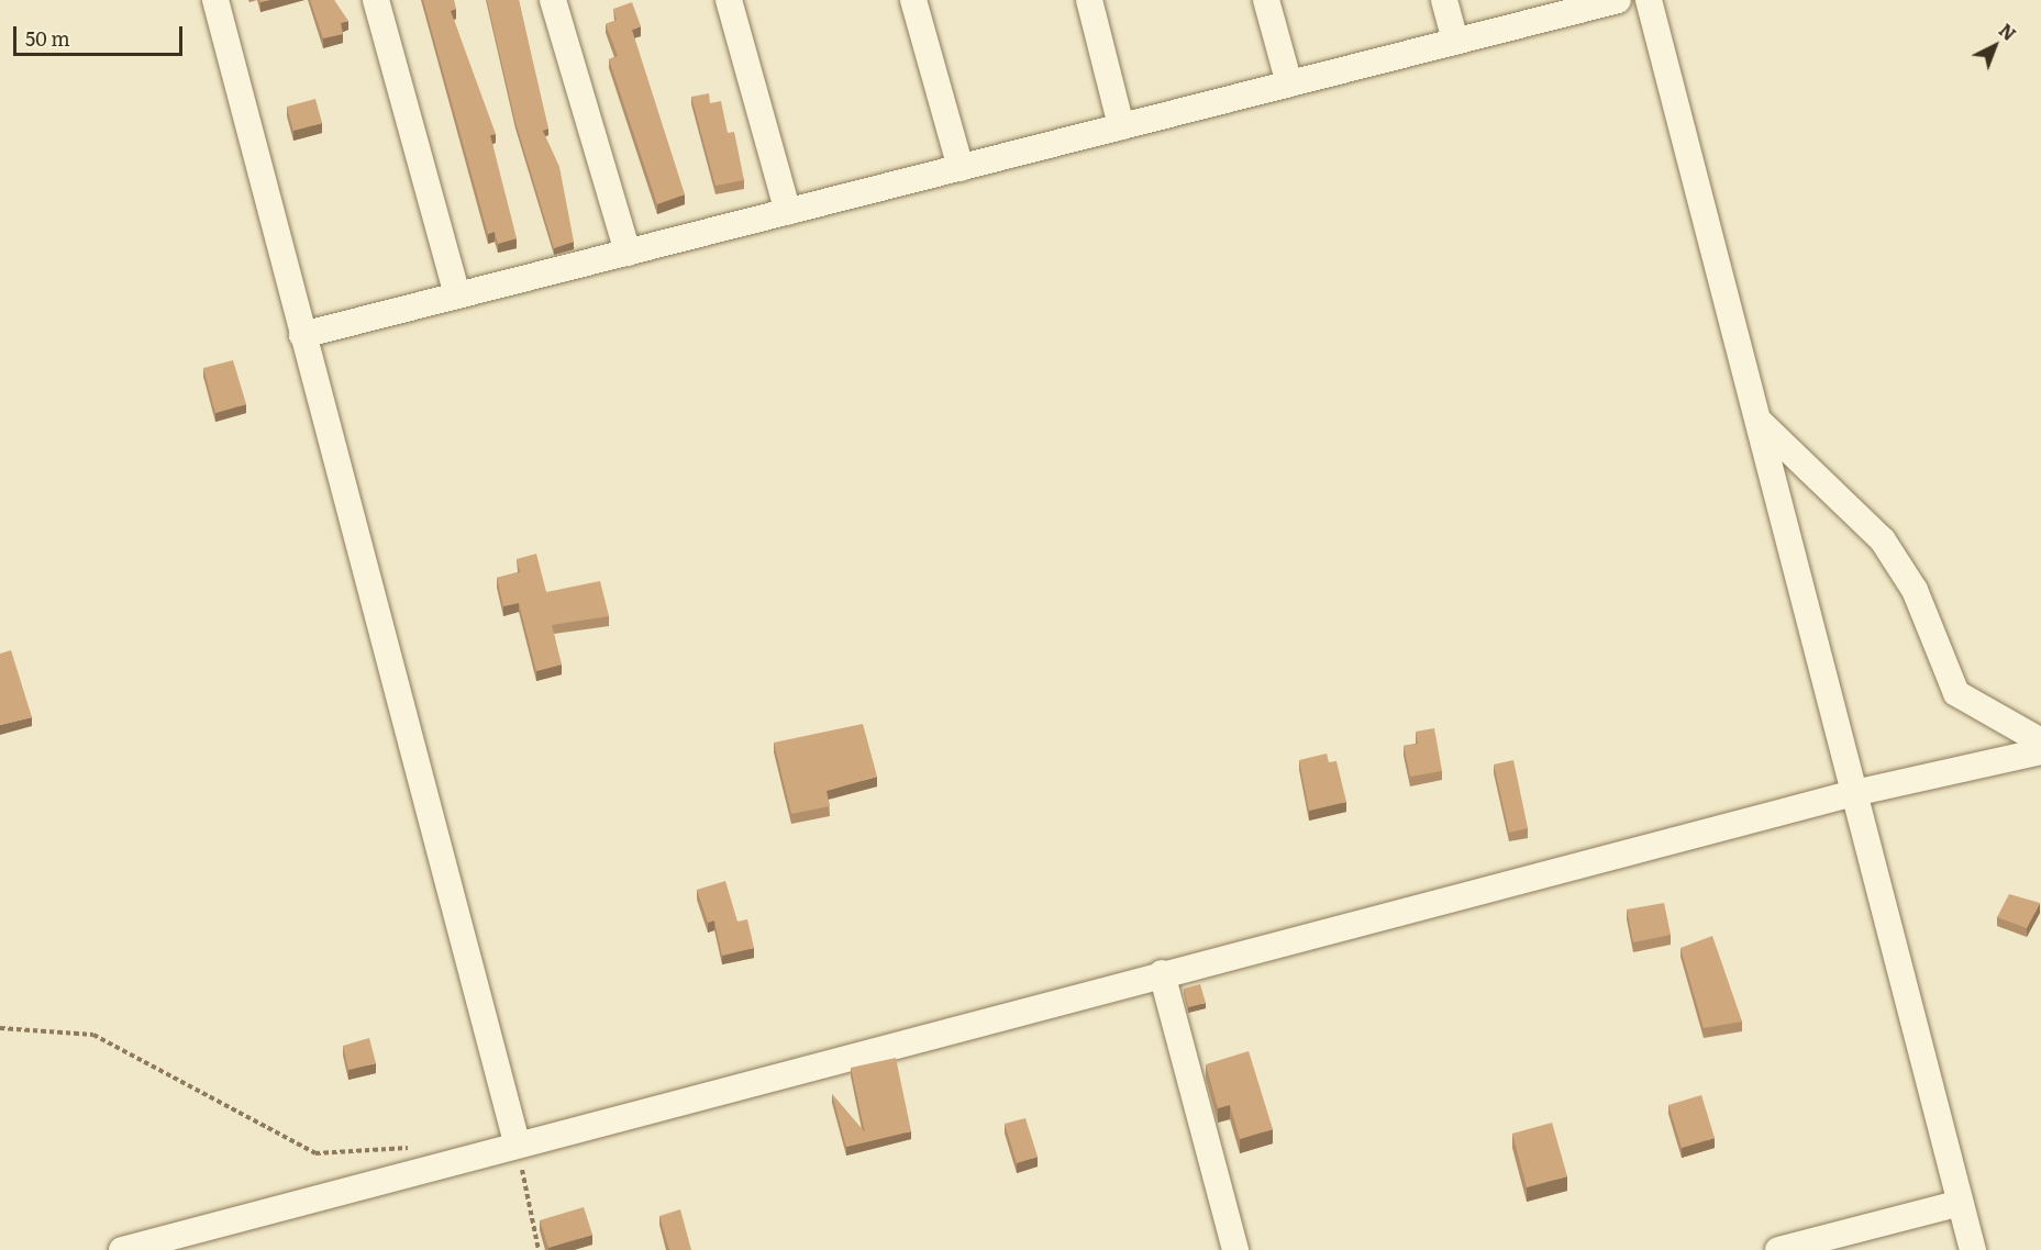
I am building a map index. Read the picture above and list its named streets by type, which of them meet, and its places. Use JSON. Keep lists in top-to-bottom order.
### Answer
{
  "scale_bar": "50 m",
  "north": "top right"
}
